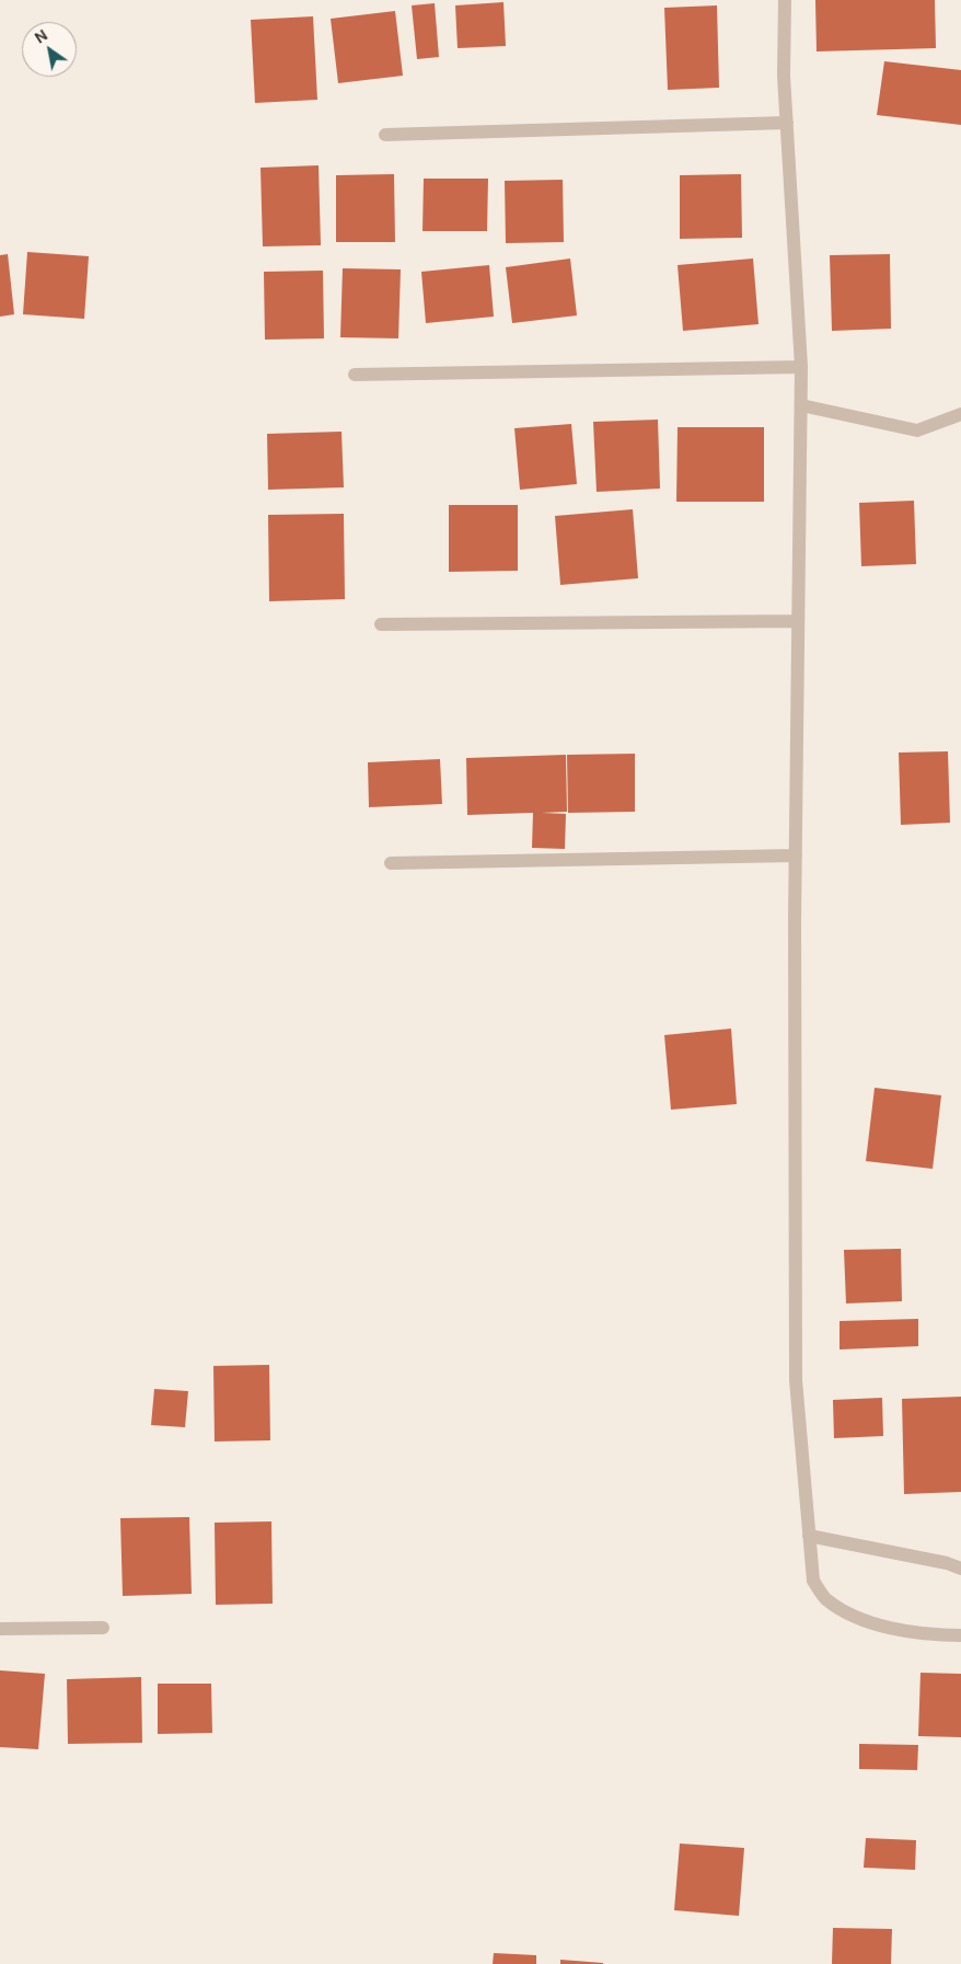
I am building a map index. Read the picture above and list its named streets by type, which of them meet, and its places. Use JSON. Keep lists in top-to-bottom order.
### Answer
{
  "north": "top left"
}
